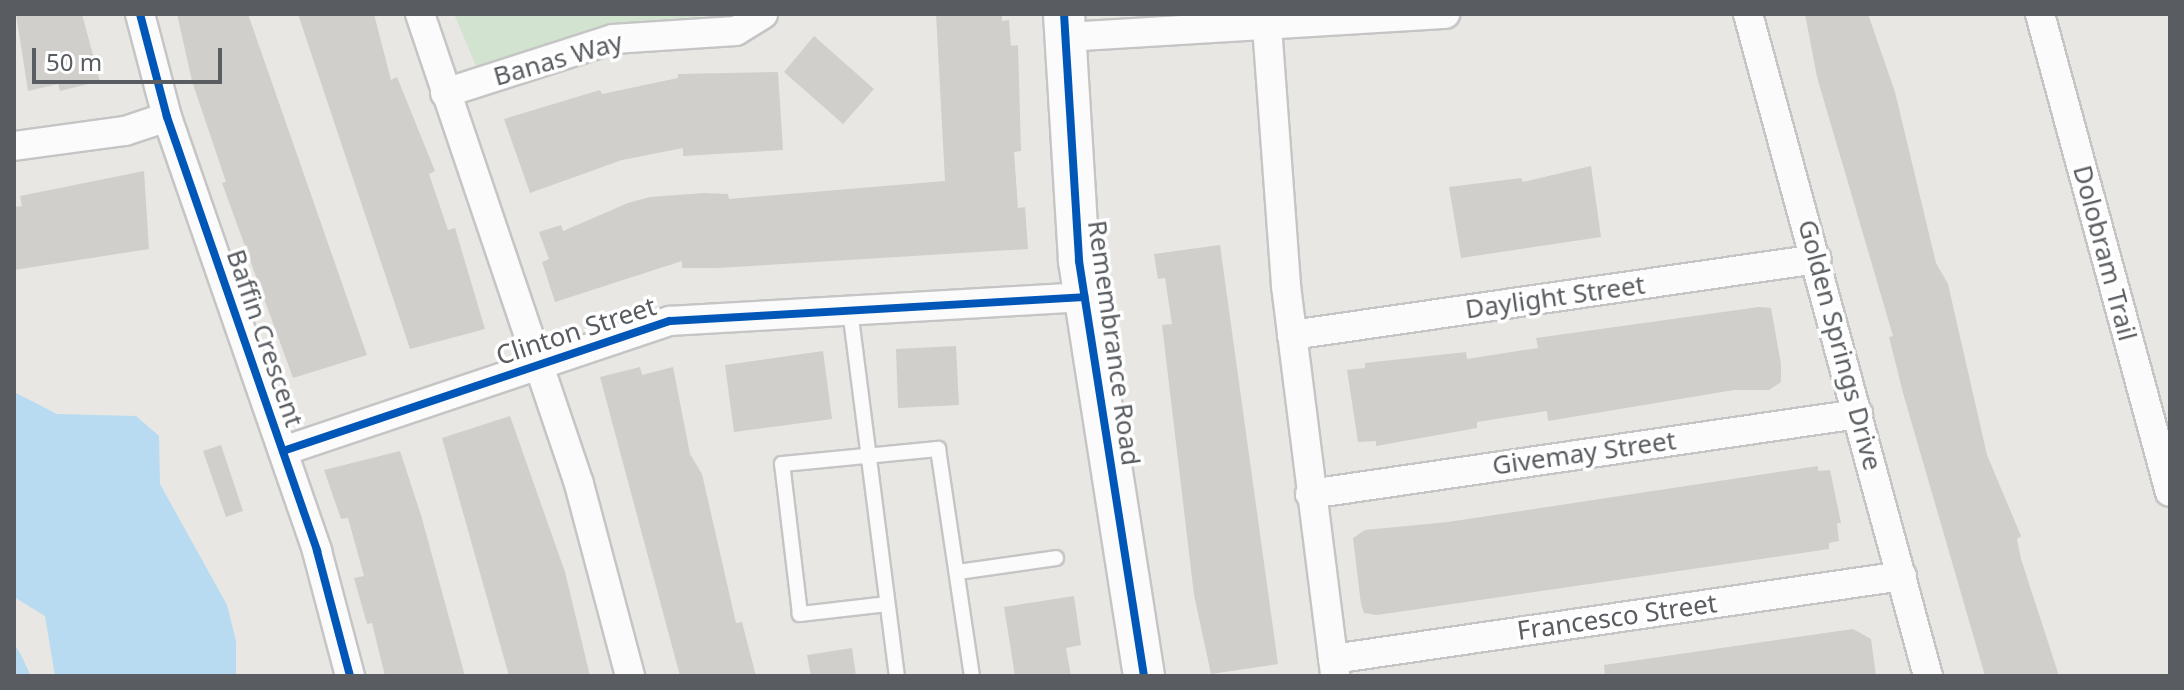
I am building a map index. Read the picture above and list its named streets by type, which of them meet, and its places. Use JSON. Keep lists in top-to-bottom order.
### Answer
{
  "streets": {
    "street": [
      "Banas Way",
      "Dolobram Trail",
      "Daylight Street",
      "Clinton Street",
      "Baffin Crescent",
      "Remembrance Road",
      "Golden Springs Drive",
      "Givemay Street",
      "Francesco Street"
    ]
  },
  "crossings": [
    ["Daylight Street", "Golden Springs Drive"],
    ["Clinton Street", "Baffin Crescent"],
    ["Clinton Street", "Remembrance Road"],
    ["Golden Springs Drive", "Givemay Street"],
    ["Golden Springs Drive", "Francesco Street"]
  ],
  "scale_bar": "50 m"
}
